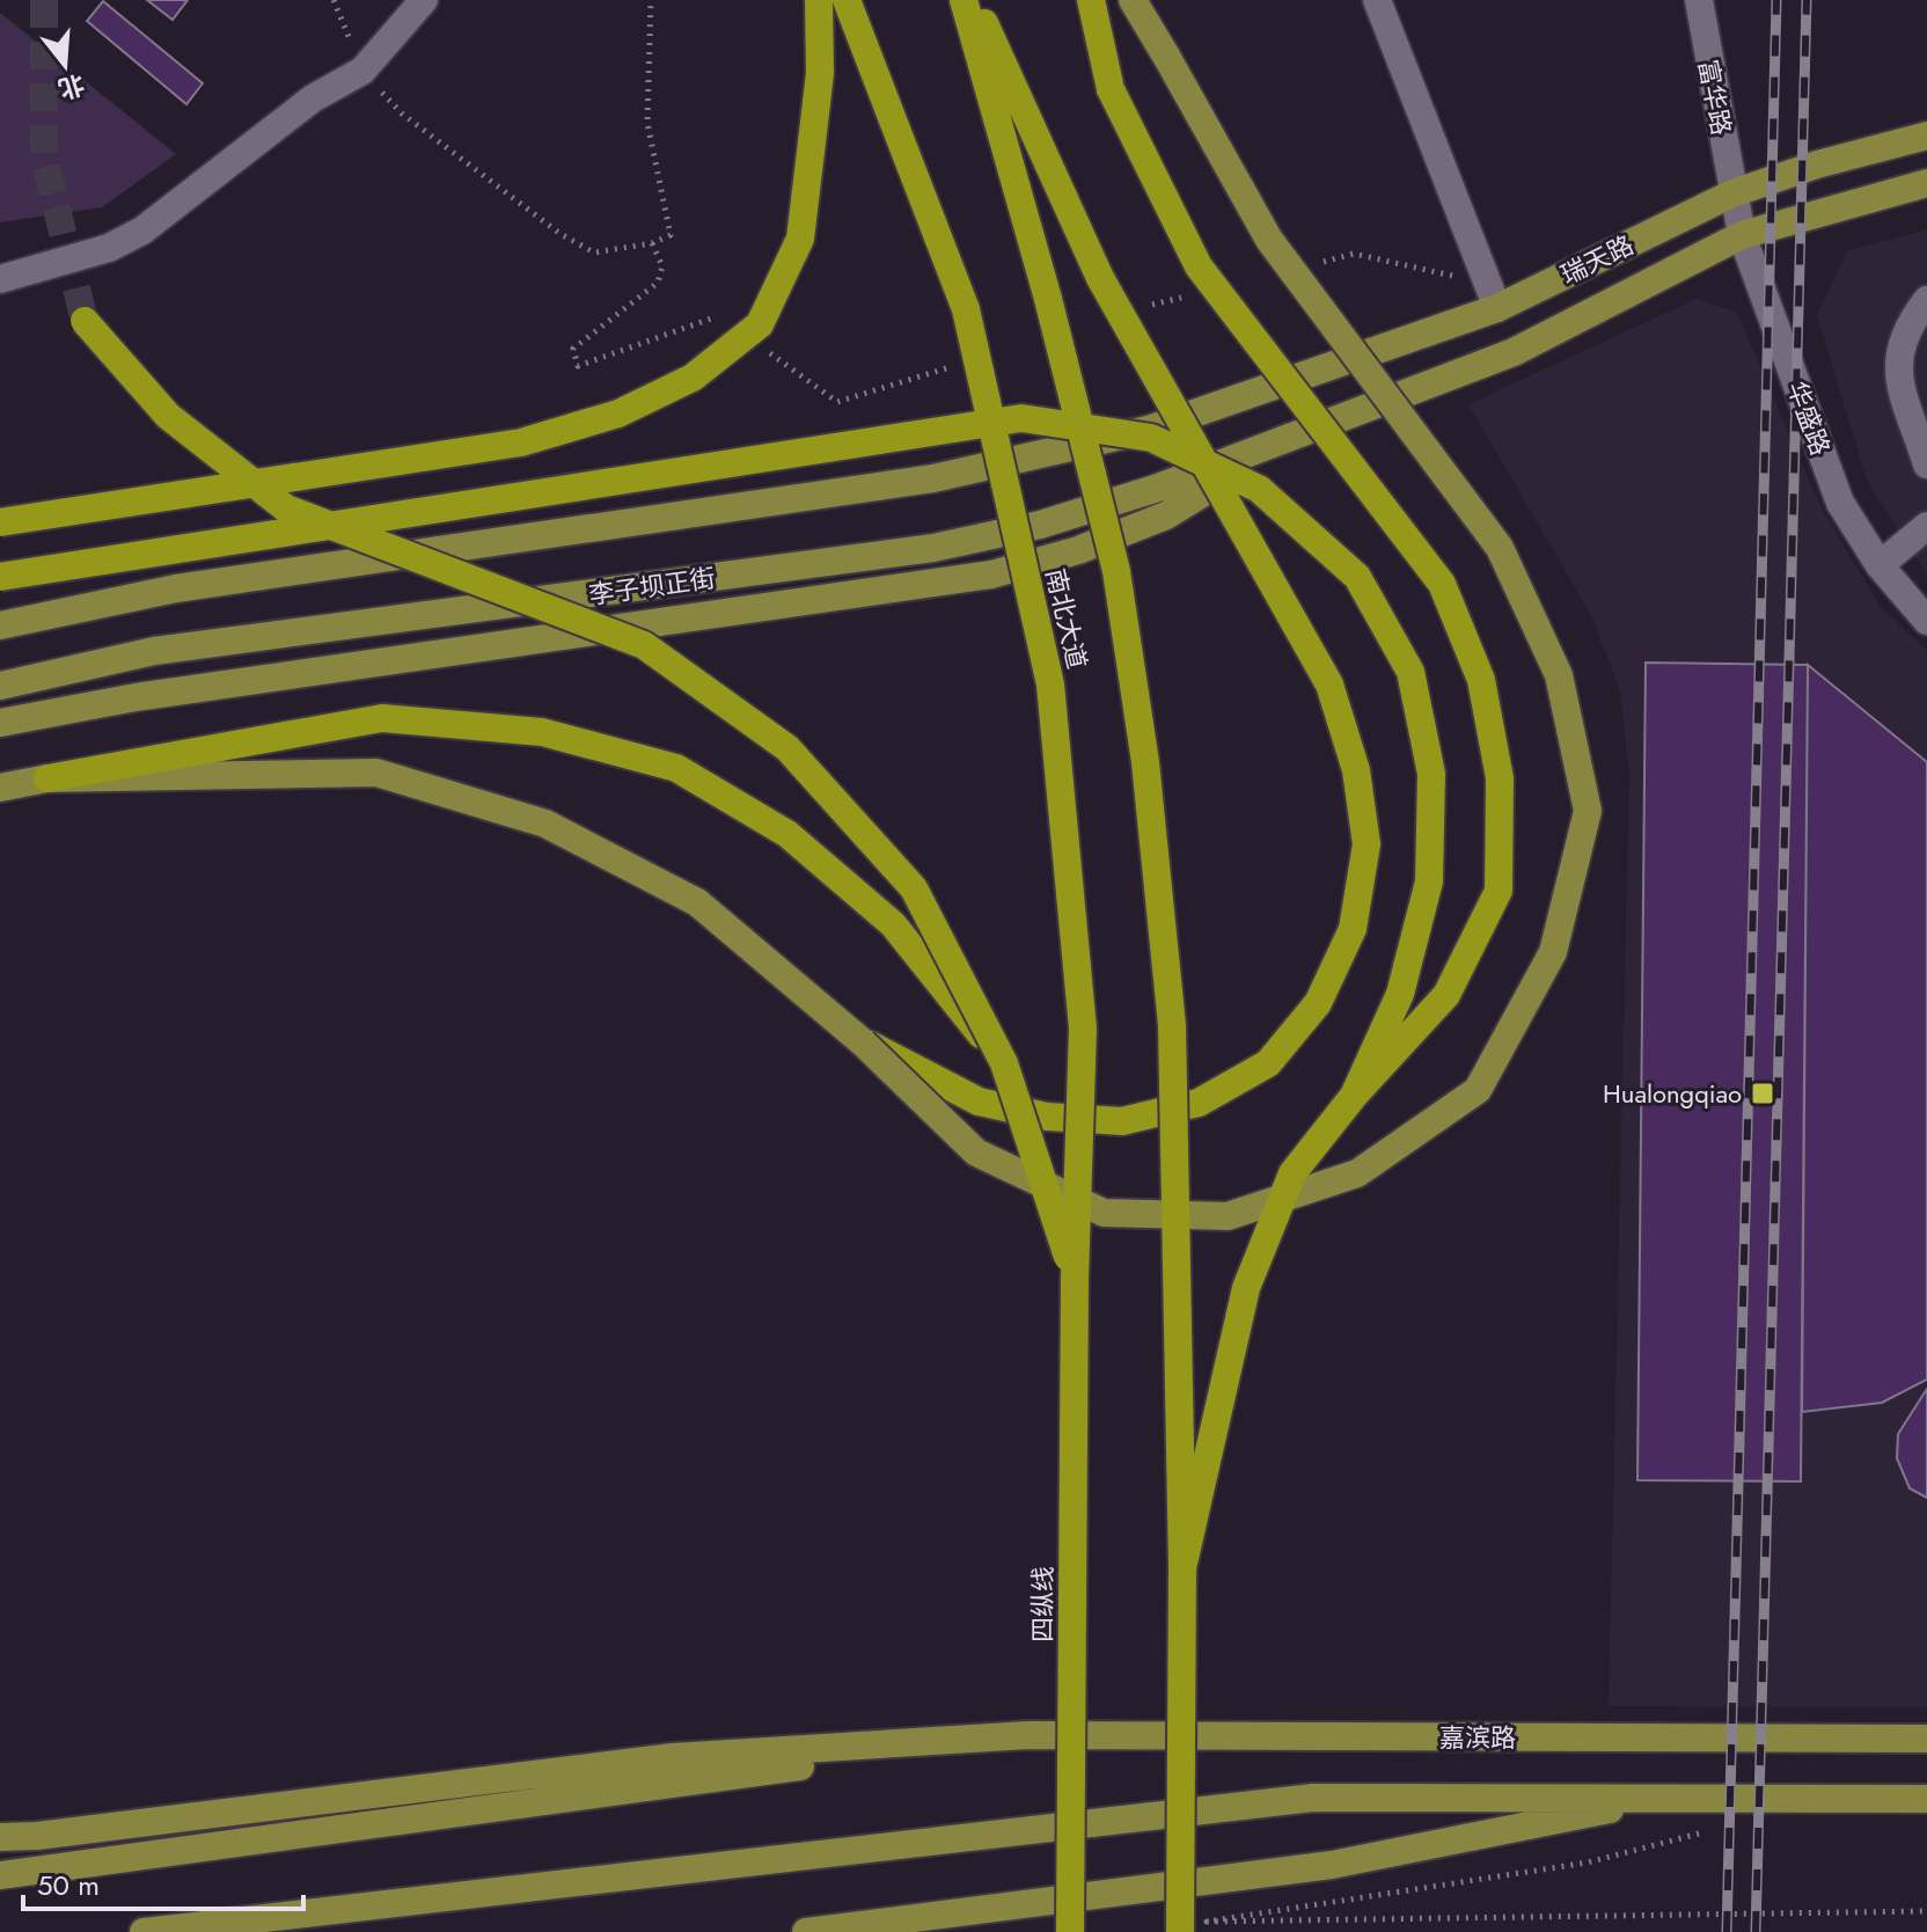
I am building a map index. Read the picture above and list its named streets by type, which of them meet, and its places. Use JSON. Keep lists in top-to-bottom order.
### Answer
{
  "streets": {
    "highway": ["南北大道", "四纵线"],
    "main road": ["瑞天路", "李子坝正街", "嘉滨路"],
    "street": ["富华路", "华盛路"]
  },
  "crossings": [
    ["富华路", "瑞天路"],
    ["富华路", "华盛路"],
    ["瑞天路", "华盛路"],
    ["瑞天路", "李子坝正街"],
    ["南北大道", "四纵线"]
  ],
  "places": {
    "transit": ["Hualongqiao"]
  },
  "scale_bar": "50 m",
  "north": "bottom"
}
